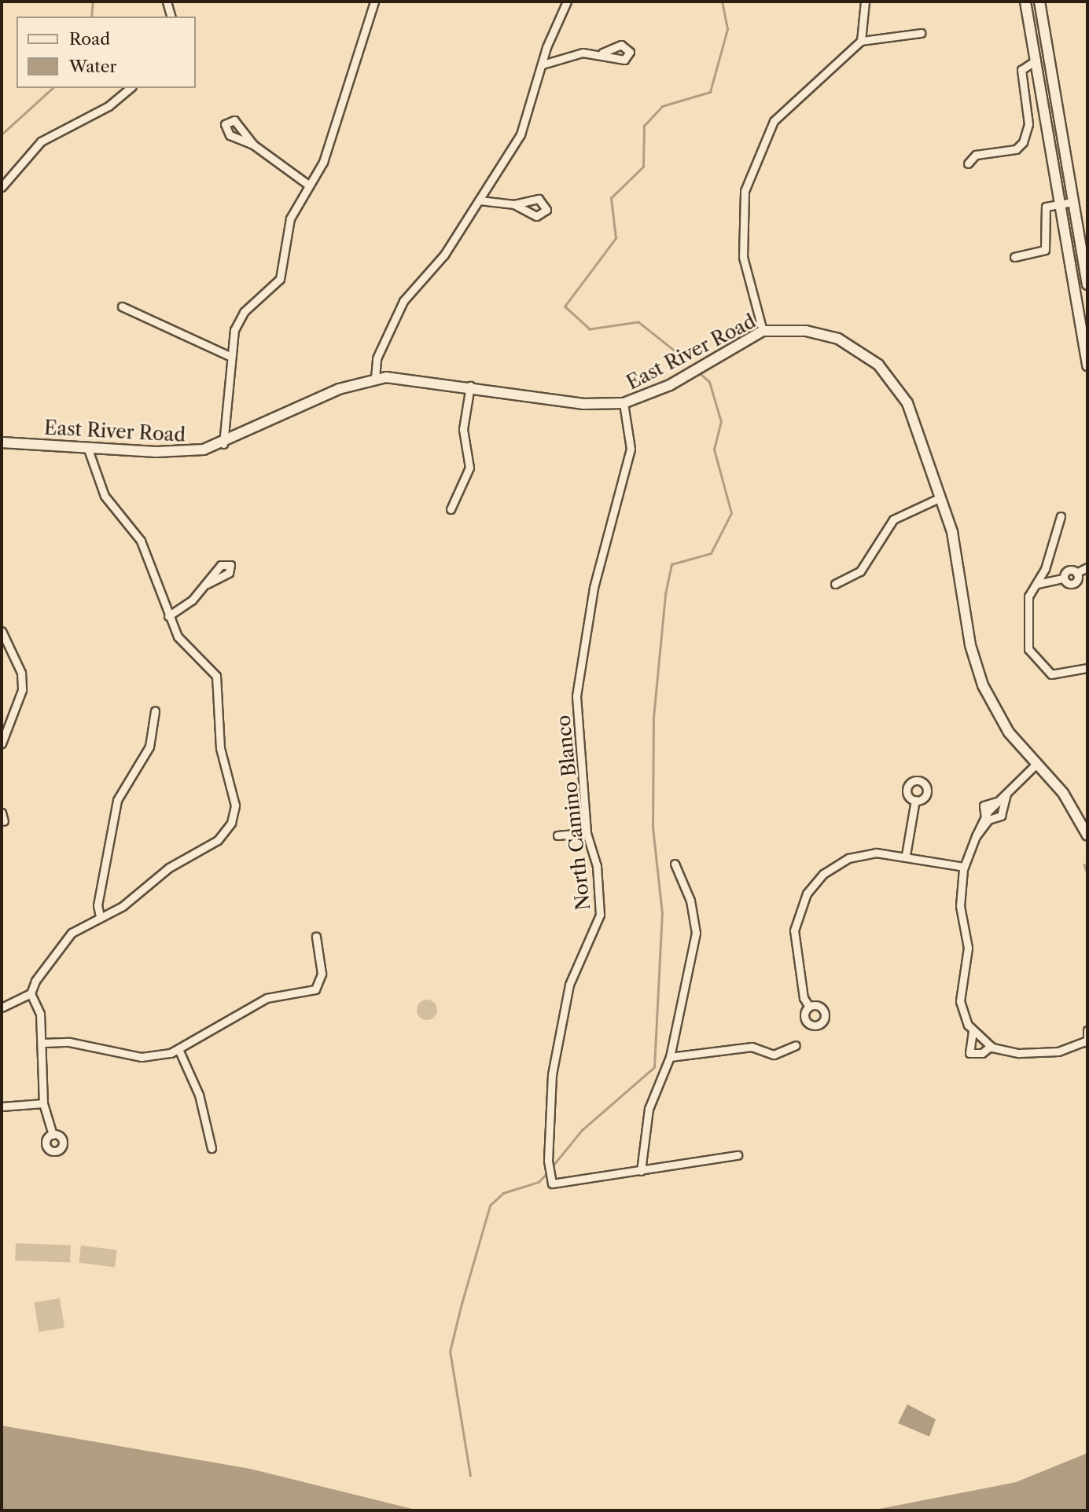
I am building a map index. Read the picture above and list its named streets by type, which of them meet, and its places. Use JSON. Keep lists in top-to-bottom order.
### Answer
{
  "streets": {
    "street": ["East River Road", "North Camino Blanco"]
  },
  "crossings": [
    ["East River Road", "North Camino Blanco"]
  ],
  "legend": ["Road", "Water"]
}
